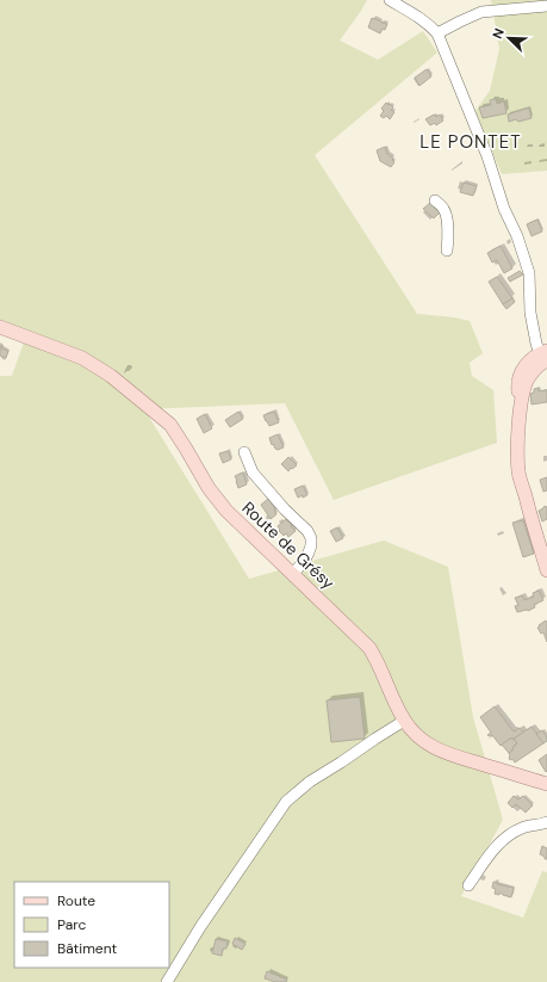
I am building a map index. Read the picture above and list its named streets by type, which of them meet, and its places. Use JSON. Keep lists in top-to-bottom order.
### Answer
{
  "streets": {
    "main road": ["Route de Grésy"]
  },
  "districts": ["LE PONTET"],
  "legend": ["Route", "Parc", "Bâtiment"],
  "north": "top left"
}
